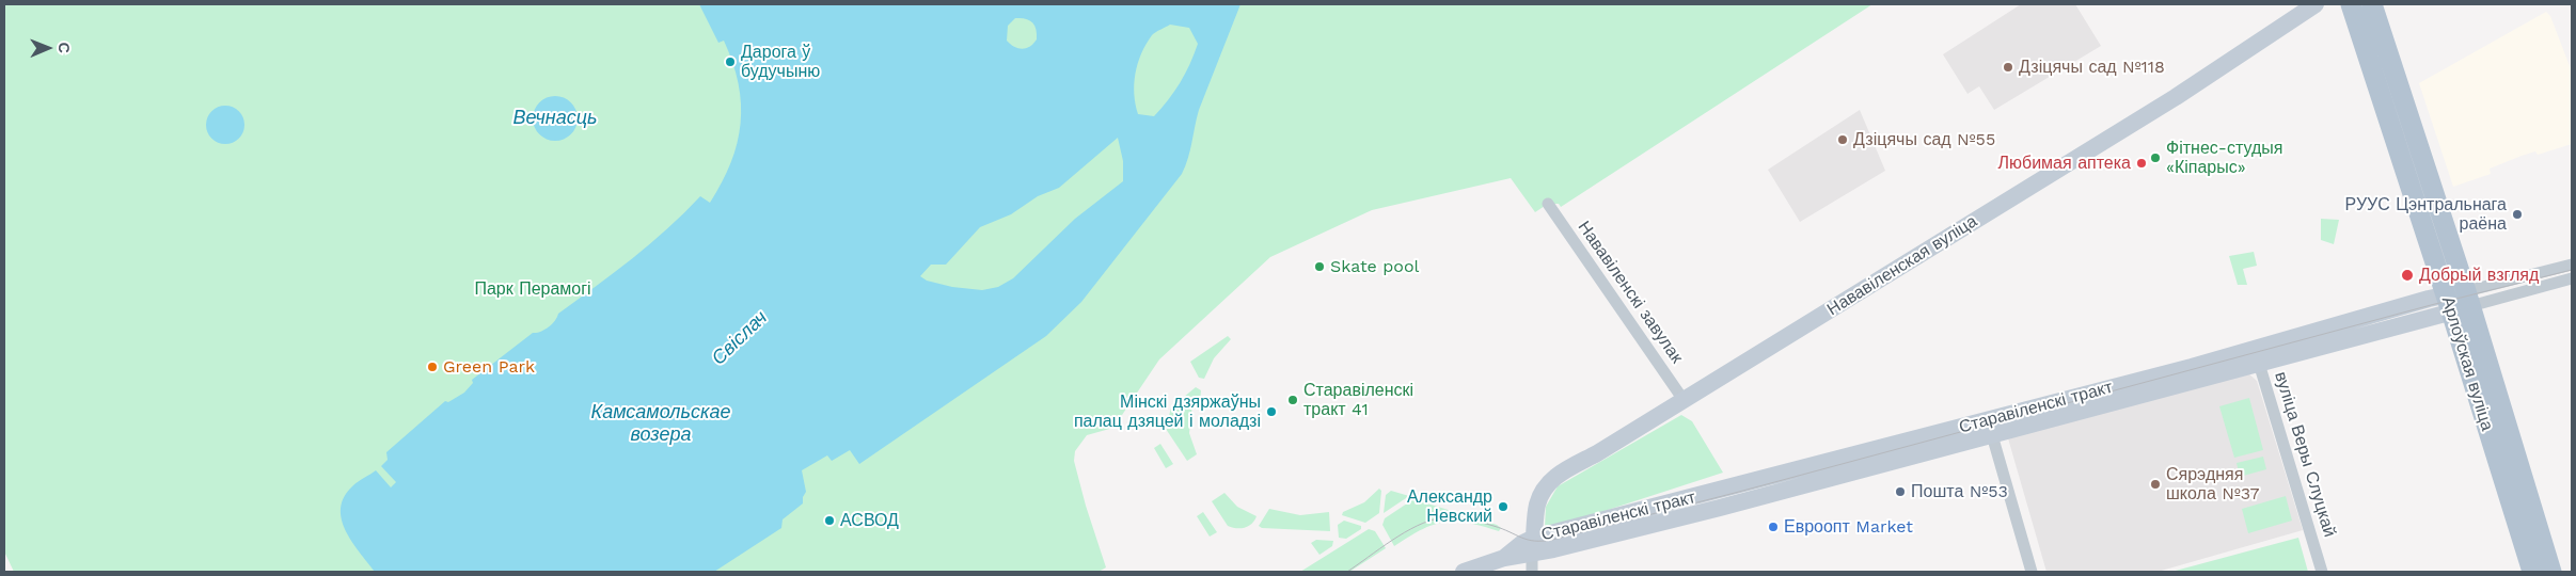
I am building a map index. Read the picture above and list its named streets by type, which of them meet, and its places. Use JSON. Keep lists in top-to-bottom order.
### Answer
{
  "streets": {
    "main road": ["Нававіленская вуліца", "Арлоўская вуліца", "Старавіленскі тракт"],
    "street": ["Нававіленскі завулак", "вуліца Веры Слуцкай"]
  },
  "crossings": [
    ["Нававіленская вуліца", "Нававіленскі завулак"],
    ["Нававіленская вуліца", "Старавіленскі тракт"],
    ["Арлоўская вуліца", "Старавіленскі тракт"],
    ["Старавіленскі тракт", "вуліца Веры Слуцкай"]
  ],
  "water": ["Вечнасць", "Свіслач", "Камсамольскае возера"],
  "parks": ["Парк Перамогі"],
  "places": [
    "Дарога ў будучыню",
    "Дзіцячы сад №118",
    "Дзіцячы сад №55",
    "Фітнес-студыя «Кіпарыс»",
    "Любимая аптека",
    "РУУС Цэнтральнага раёна",
    "Skate pool",
    "Добрый взгляд",
    "Green Park",
    "Старавіленскі тракт 41",
    "Мінскі дзяржаўны палац дзяцей і моладзі",
    "Сярэдняя школа №37",
    "Пошта №53",
    "Александр Невский",
    "АСВОД",
    "Евроопт Market"
  ],
  "north": "right"
}
